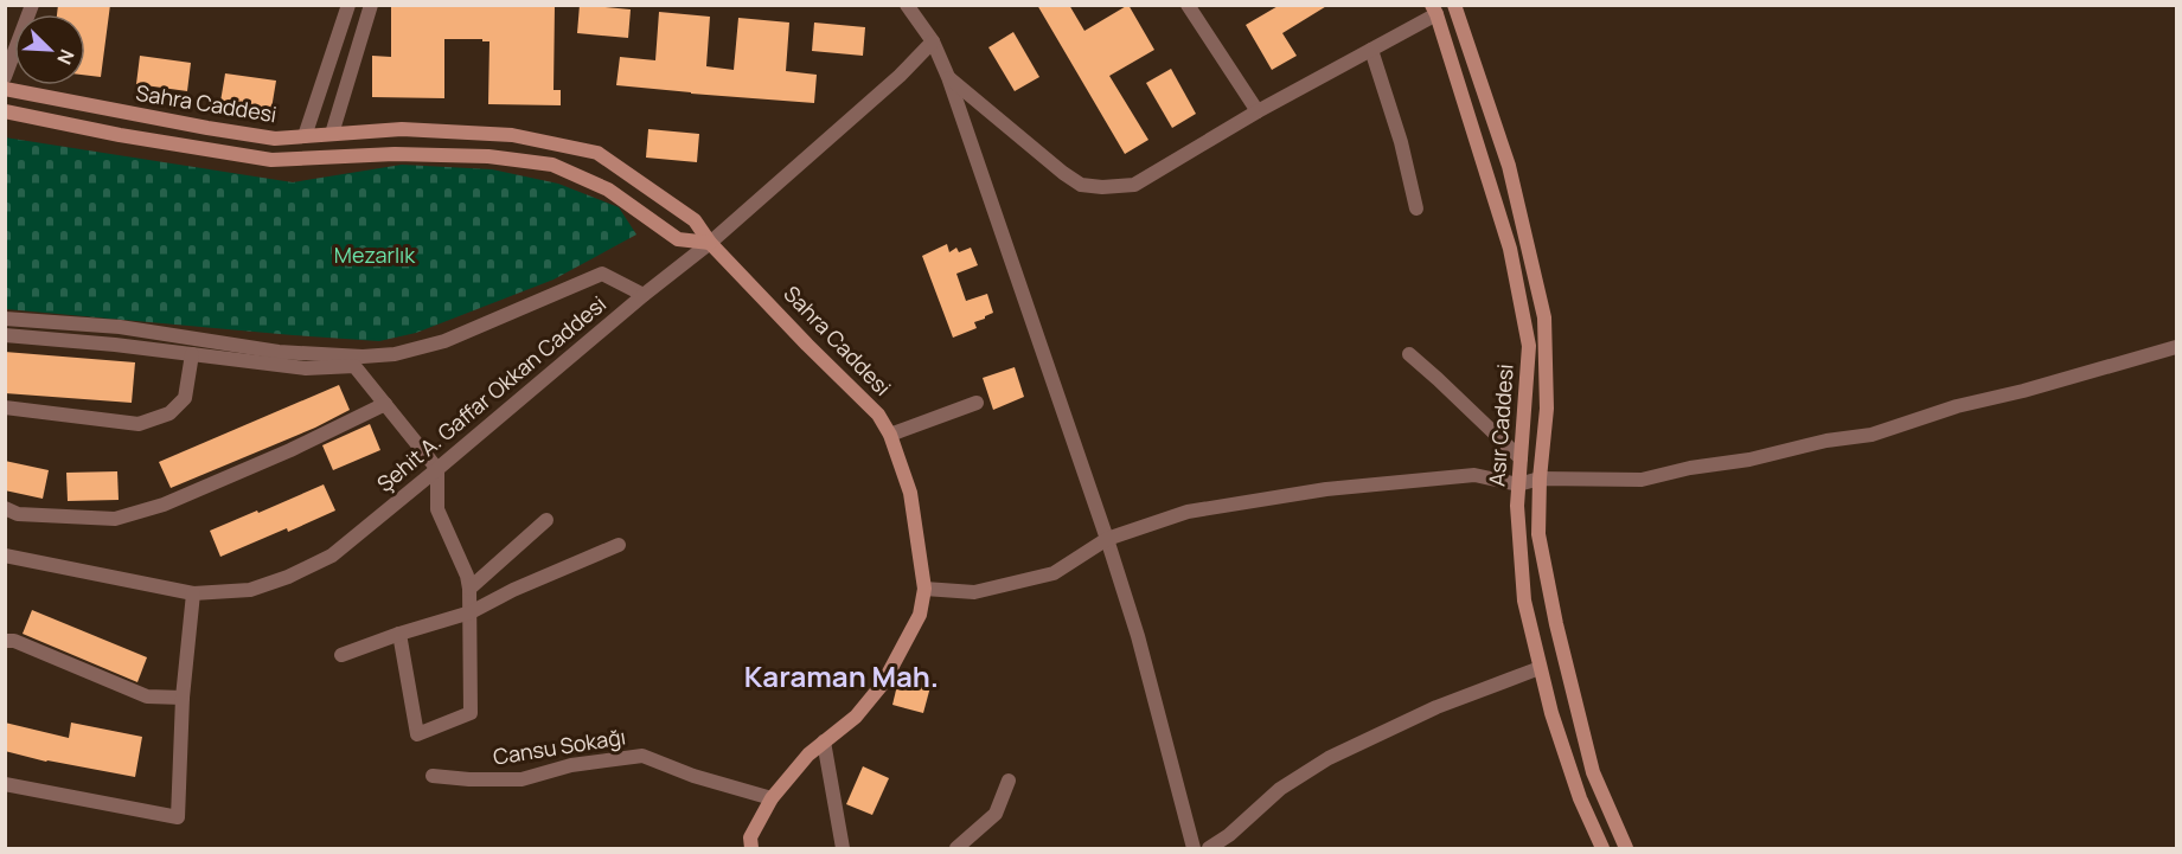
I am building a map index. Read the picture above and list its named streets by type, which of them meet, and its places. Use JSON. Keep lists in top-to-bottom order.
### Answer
{
  "streets": {
    "street": [
      "Sahra Caddesi",
      "Şehit A. Gaffar Okkan Caddesi",
      "Asır Caddesi",
      "Cansu Sokağı"
    ]
  },
  "crossings": [
    ["Sahra Caddesi", "Şehit A. Gaffar Okkan Caddesi"],
    ["Sahra Caddesi", "Cansu Sokağı"]
  ],
  "districts": ["Karaman Mah."],
  "parks": ["Mezarlık"],
  "north": "bottom right"
}
